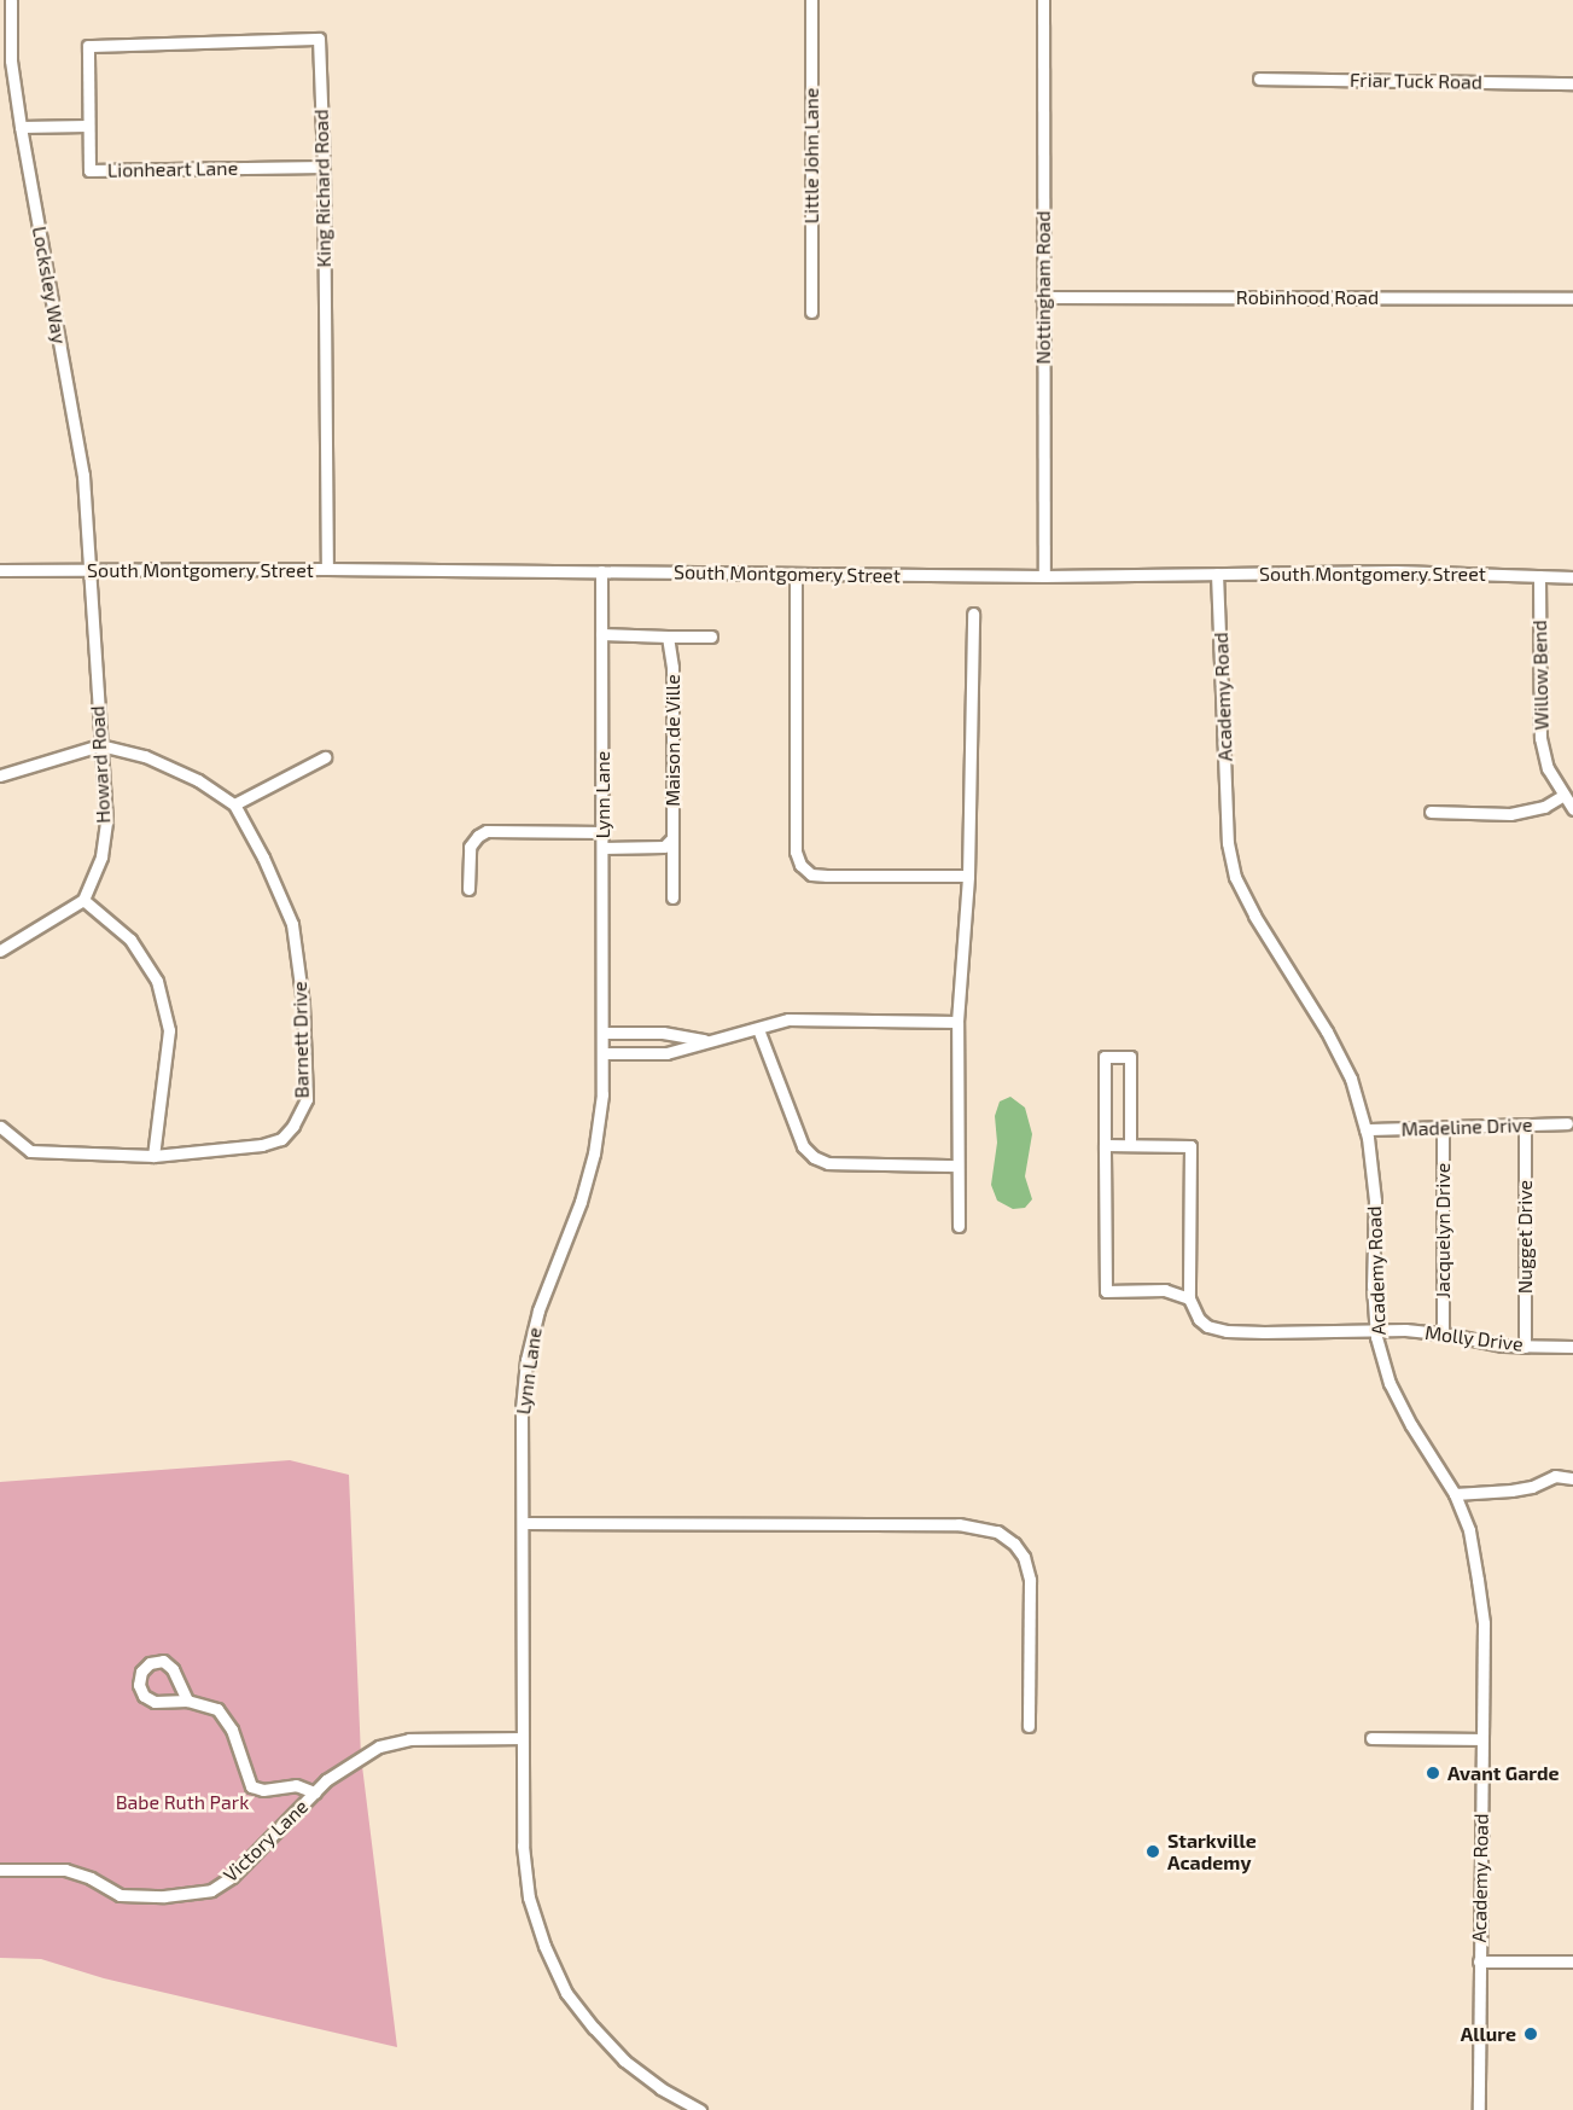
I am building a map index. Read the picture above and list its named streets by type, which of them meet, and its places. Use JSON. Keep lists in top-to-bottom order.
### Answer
{
  "streets": {
    "street": [
      "Friar Tuck Road",
      "Little John Lane",
      "Lionheart Lane",
      "King Richard Road",
      "Locksley Way",
      "Nottingham Road",
      "Robinhood Road",
      "South Montgomery Street",
      "Willow Bend",
      "Academy Road",
      "Maison de Ville",
      "Howard Road",
      "Lynn Lane",
      "Barnett Drive",
      "Madeline Drive",
      "Jacquelyn Drive",
      "Nugget Drive",
      "Molly Drive",
      "Victory Lane"
    ]
  },
  "crossings": [
    ["Lionheart Lane", "King Richard Road"],
    ["King Richard Road", "South Montgomery Street"],
    ["Locksley Way", "South Montgomery Street"],
    ["Locksley Way", "Howard Road"],
    ["Nottingham Road", "Robinhood Road"],
    ["Nottingham Road", "South Montgomery Street"],
    ["South Montgomery Street", "Willow Bend"],
    ["South Montgomery Street", "Academy Road"],
    ["South Montgomery Street", "Howard Road"],
    ["South Montgomery Street", "Lynn Lane"],
    ["Academy Road", "Madeline Drive"],
    ["Academy Road", "Molly Drive"],
    ["Howard Road", "Barnett Drive"],
    ["Lynn Lane", "Victory Lane"],
    ["Madeline Drive", "Jacquelyn Drive"],
    ["Madeline Drive", "Nugget Drive"],
    ["Jacquelyn Drive", "Molly Drive"],
    ["Nugget Drive", "Molly Drive"]
  ],
  "parks": ["Babe Ruth Park"],
  "places": ["Avant Garde", "Starkville Academy", "Allure"]
}
